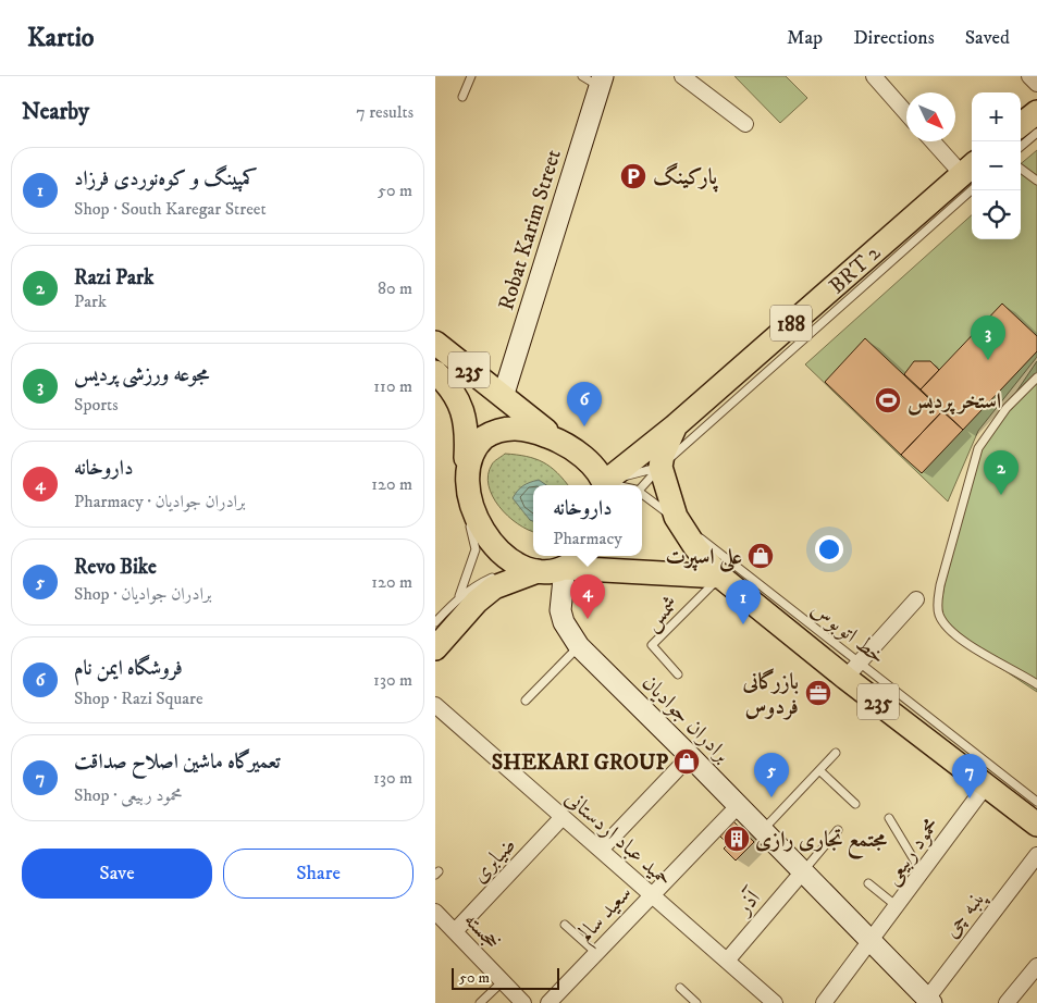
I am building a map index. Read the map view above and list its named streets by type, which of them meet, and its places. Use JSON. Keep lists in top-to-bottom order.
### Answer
{
  "streets": {
    "main road": ["188", "235"],
    "street": [
      "Robat Karim Street",
      "برادران جوادیان",
      "حمید عباد اردستانی",
      "محمود ربیعی",
      "ضیابری",
      "آذر",
      "سعید سالم",
      "پنبه چی",
      "خجسته"
    ],
    "lane": ["BRT 2", "شمس", "خط اتوبوس"]
  },
  "crossings": [
    ["Robat Karim Street", "235"],
    ["BRT 2", "188"],
    ["235", "شمس"],
    ["235", "محمود ربیعی"],
    ["برادران جوادیان", "محمود ربیعی"],
    ["برادران جوادیان", "آذر"],
    ["برادران جوادیان", "سعید سالم"],
    ["برادران جوادیان", "پنبه چی"],
    ["حمید عباد اردستانی", "ضیابری"],
    ["حمید عباد اردستانی", "آذر"],
    ["حمید عباد اردستانی", "سعید سالم"],
    ["ضیابری", "خجسته"]
  ],
  "places": {
    "parking": ["پارکینگ"],
    "sports": ["استخر پردیس"],
    "shop": ["علی اسپرت", "SHEKARI GROUP"],
    "office": ["بازرگانی فردوس"],
    "building": ["مجتمع تجاری رازی"]
  },
  "scale_bar": "50 m",
  "north": "bottom right",
  "page": {
    "header": "Kartio",
    "nav": ["Map", "Directions", "Saved"],
    "heading": ["Nearby", "7 results"],
    "map_buttons": ["+", "−"],
    "list": [
      {
        "mark": "1",
        "name": "کمپینگ و کوه‌نوردی فرزاد",
        "note": "Shop · South Karegar Street",
        "value": "50 m"
      },
      {
        "mark": "2",
        "name": "Razi Park",
        "note": "Park",
        "value": "80 m"
      },
      {
        "mark": "3",
        "name": "مجوعه ورزشی پردیس",
        "note": "Sports",
        "value": "110 m"
      },
      {
        "mark": "4",
        "name": "داروخانه",
        "note": "Pharmacy · برادران جوادیان",
        "value": "120 m"
      },
      {
        "mark": "5",
        "name": "Revo Bike",
        "note": "Shop · برادران جوادیان",
        "value": "120 m"
      },
      {
        "mark": "6",
        "name": "فروشگاه ایمن نام",
        "note": "Shop · Razi Square",
        "value": "130 m"
      },
      {
        "mark": "7",
        "name": "تعمیرگاه ماشین اصلاح صداقت",
        "note": "Shop · محمود ربیعی",
        "value": "130 m"
      }
    ],
    "pins": [
      "3",
      "6",
      "2",
      "4",
      "1",
      "5",
      "7"
    ],
    "popup": ["داروخانه", "Pharmacy"],
    "buttons": ["Save", "Share"],
    "scale": "50 m"
  }
}
